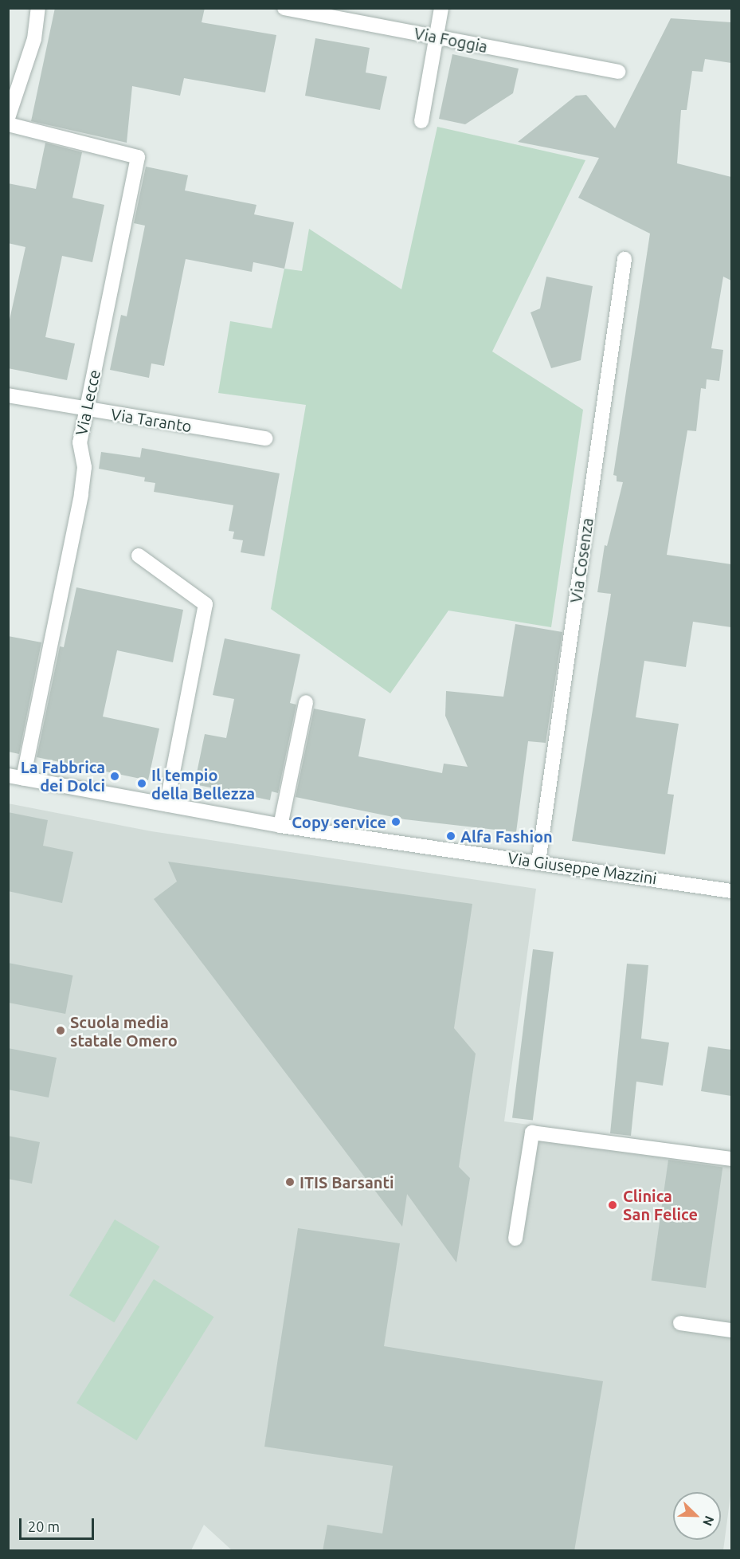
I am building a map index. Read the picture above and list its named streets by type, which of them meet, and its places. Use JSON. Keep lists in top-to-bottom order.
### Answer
{
  "streets": {
    "street": [
      "Via Foggia",
      "Via Lecce",
      "Via Taranto",
      "Via Cosenza",
      "Via Giuseppe Mazzini"
    ]
  },
  "crossings": [
    ["Via Lecce", "Via Taranto"],
    ["Via Lecce", "Via Giuseppe Mazzini"],
    ["Via Cosenza", "Via Giuseppe Mazzini"]
  ],
  "places": [
    "La Fabbrica dei Dolci",
    "Il tempio della Bellezza",
    "Copy service",
    "Alfa Fashion",
    "Scuola media statale Omero",
    "ITIS Barsanti",
    "Clinica San Felice"
  ],
  "scale_bar": "20 m",
  "north": "bottom right"
}
